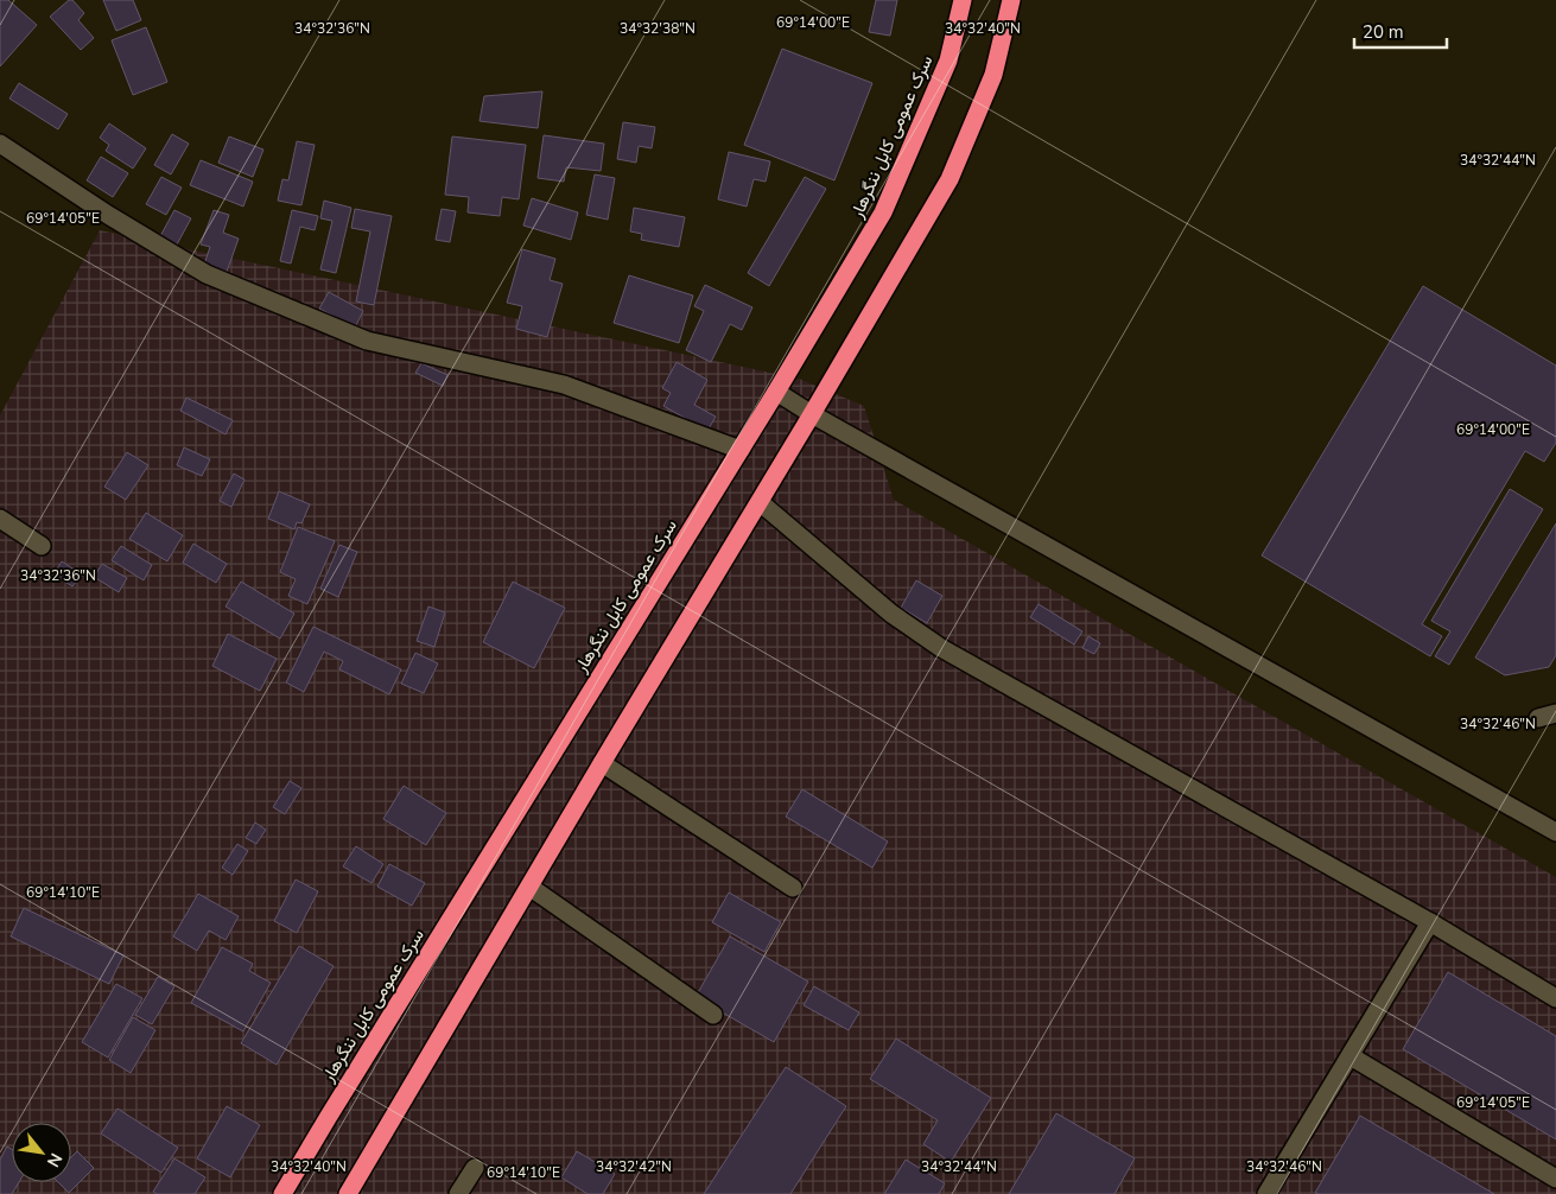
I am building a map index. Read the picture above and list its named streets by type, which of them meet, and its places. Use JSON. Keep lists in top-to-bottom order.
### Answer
{
  "streets": {
    "highway": ["سرک عمومی کابل ننگرهار"]
  },
  "scale_bar": "20 m",
  "north": "bottom right",
  "coordinates": [
    "69°14'00\"E",
    "34°32'36\"N",
    "34°32'38\"N",
    "34°32'40\"N",
    "34°32'44\"N",
    "69°14'05\"E",
    "34°32'46\"N",
    "69°14'10\"E",
    "34°32'42\"N"
  ]
}
